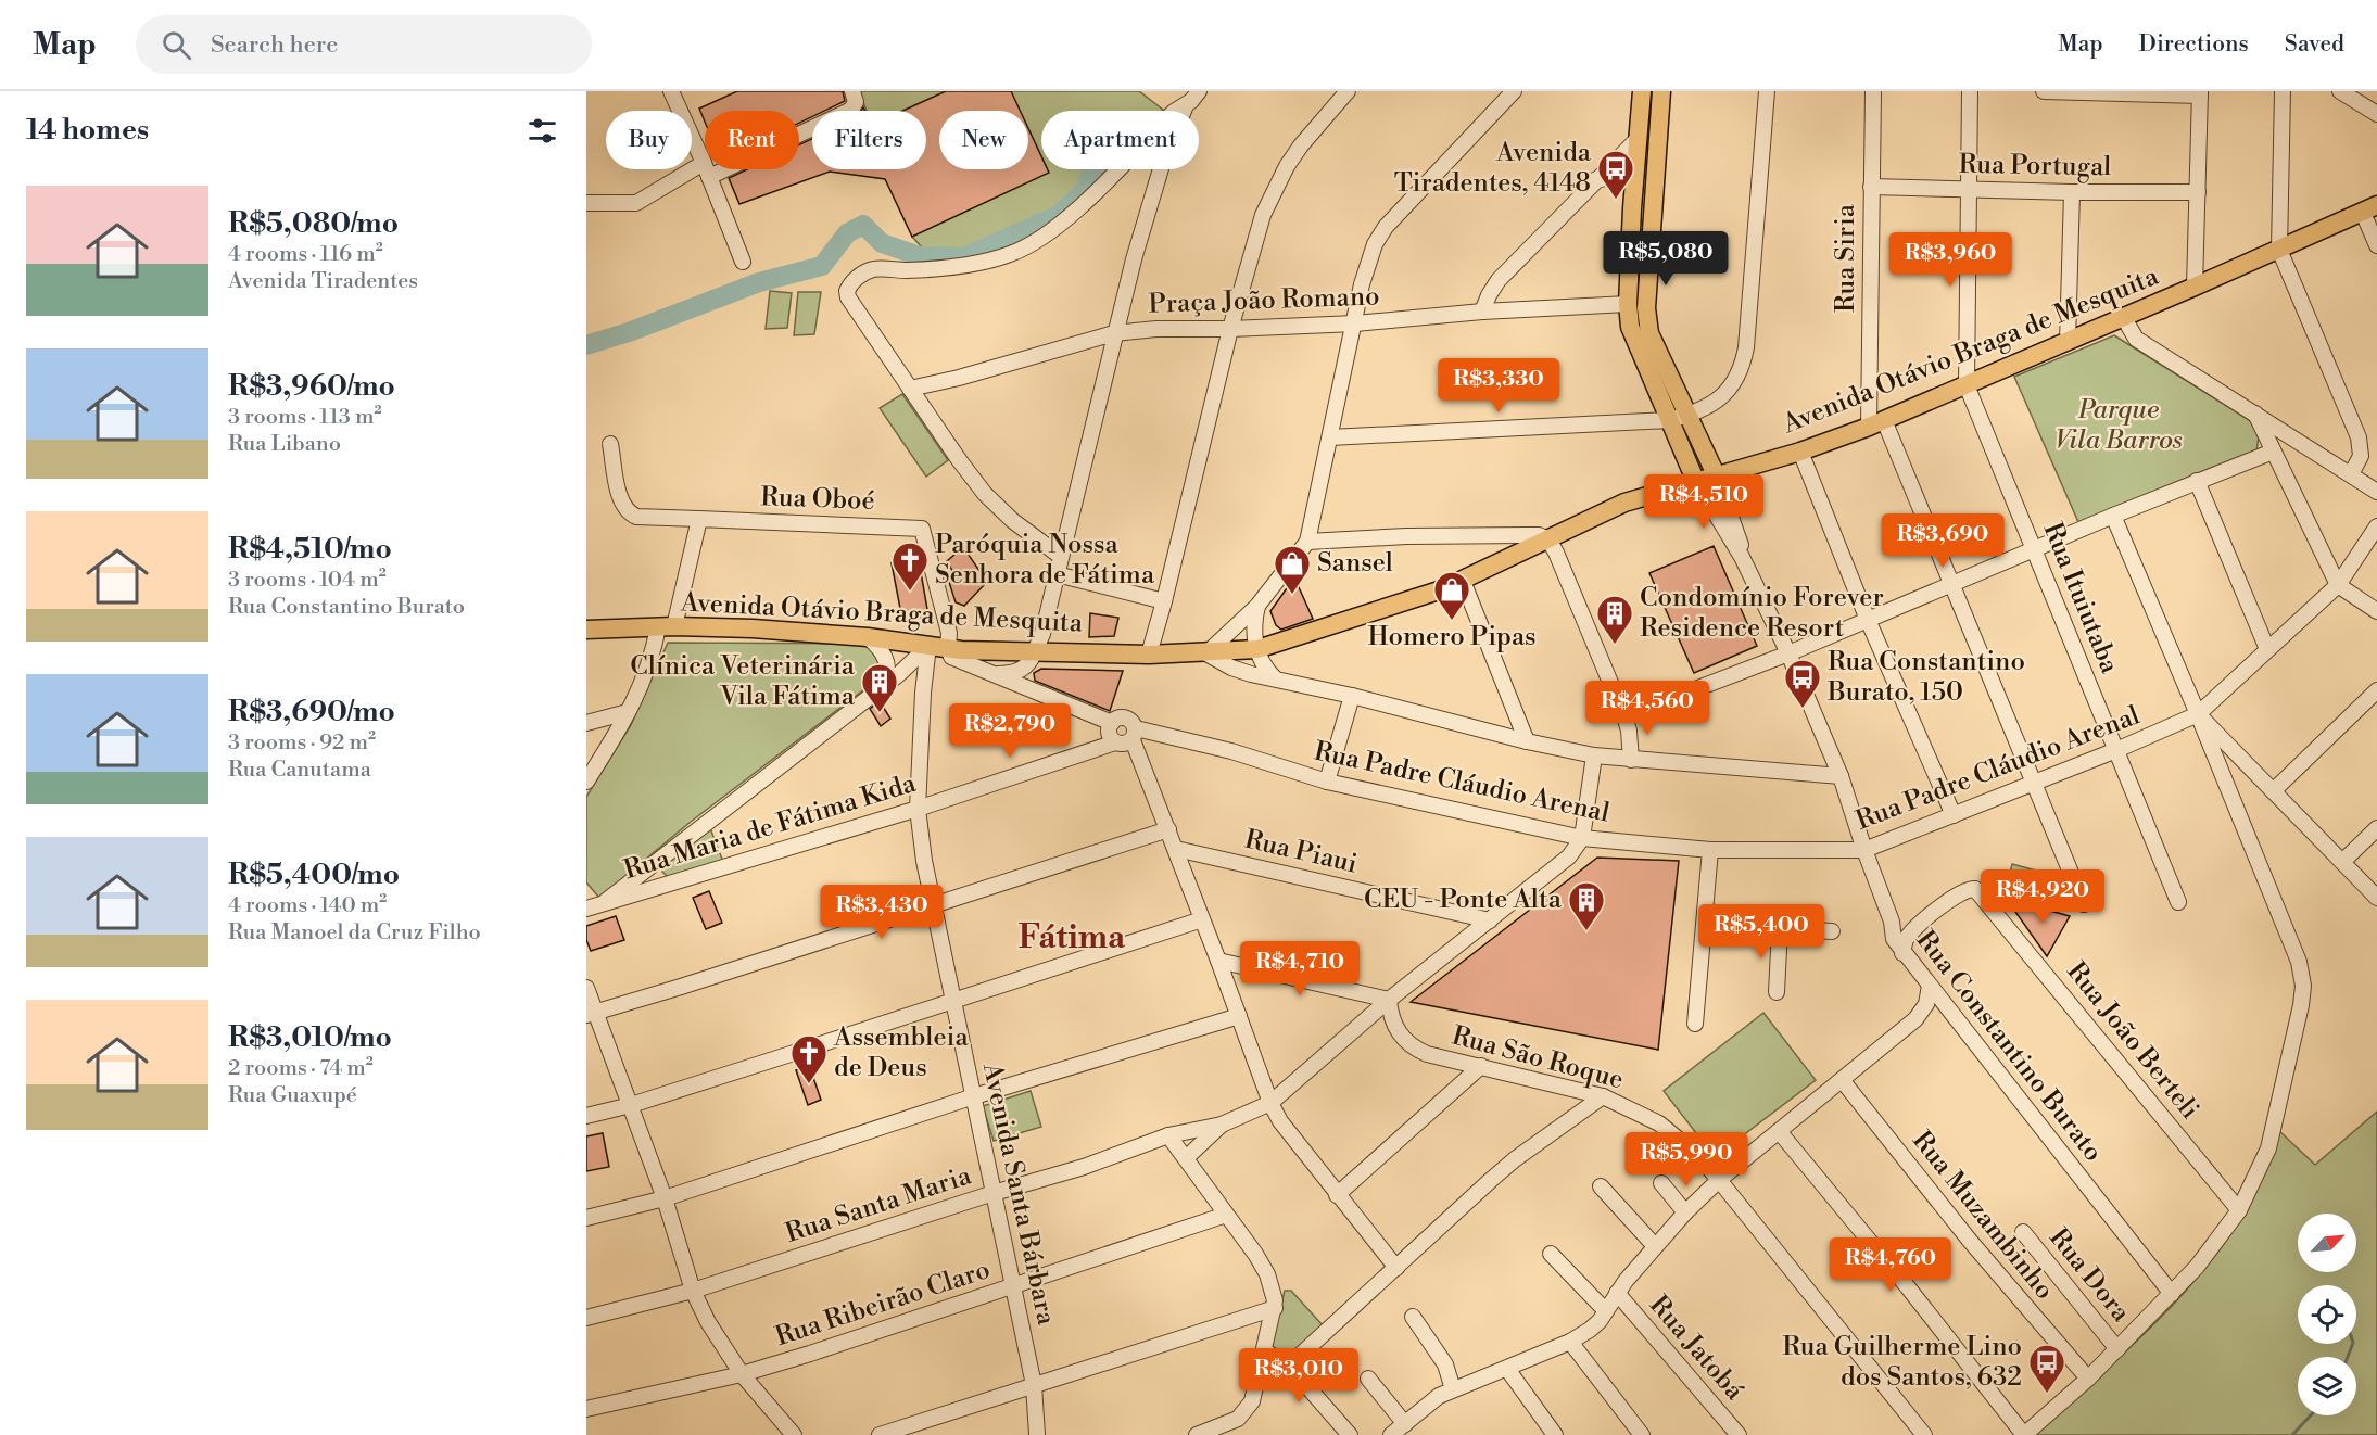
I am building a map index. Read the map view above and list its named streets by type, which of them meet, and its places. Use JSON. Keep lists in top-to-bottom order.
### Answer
{
  "streets": {
    "main road": ["Avenida Otávio Braga de Mesquita"],
    "street": [
      "Rua Portugal",
      "Rua Siria",
      "Praça João Romano",
      "Rua Oboé",
      "Rua Ituiutaba",
      "Rua Padre Cláudio Arenal",
      "Rua Maria de Fátima Kida",
      "Rua Piaui",
      "Rua João Berteli",
      "Rua Constantino Burato",
      "Rua São Roque",
      "Avenida Santa Bárbara",
      "Rua Santa Maria",
      "Rua Muzambinho",
      "Rua Dora",
      "Rua Ribeirão Claro",
      "Rua Jatobá"
    ]
  },
  "crossings": [
    ["Rua Portugal", "Rua Siria"],
    ["Rua Siria", "Avenida Otávio Braga de Mesquita"],
    ["Avenida Otávio Braga de Mesquita", "Rua Oboé"],
    ["Avenida Otávio Braga de Mesquita", "Rua Ituiutaba"],
    ["Avenida Otávio Braga de Mesquita", "Rua Constantino Burato"],
    ["Avenida Otávio Braga de Mesquita", "Avenida Santa Bárbara"],
    ["Rua Ituiutaba", "Rua Padre Cláudio Arenal"],
    ["Rua Padre Cláudio Arenal", "Rua Maria de Fátima Kida"],
    ["Rua Padre Cláudio Arenal", "Rua Constantino Burato"],
    ["Rua Maria de Fátima Kida", "Avenida Santa Bárbara"],
    ["Rua João Berteli", "Rua Constantino Burato"],
    ["Avenida Santa Bárbara", "Rua Santa Maria"],
    ["Avenida Santa Bárbara", "Rua Ribeirão Claro"]
  ],
  "districts": ["Fátima"],
  "parks": ["Parque Vila Barros"],
  "places": {
    "bus stop": ["Avenida Tiradentes, 4148", "Rua Constantino Burato, 150", "Rua Guilherme Lino dos Santos, 632"],
    "church": ["Paróquia Nossa Senhora de Fátima", "Assembleia de Deus"],
    "shop": ["Sansel", "Homero Pipas"],
    "building": ["Condomínio Forever Residence Resort", "Clínica Veterinária Vila Fátima", "CEU - Ponte Alta"]
  },
  "north": "top right",
  "page": {
    "header": "Map",
    "search": "Search here",
    "nav": ["Map", "Directions", "Saved"],
    "heading": "14 homes",
    "chip": [
      "Buy",
      "Rent",
      "Filters",
      "New",
      "Apartment"
    ],
    "list": [
      {
        "name": "R$5,080/mo",
        "note": "4 rooms · 116 m² · Avenida Tiradentes"
      },
      {
        "name": "R$3,960/mo",
        "note": "3 rooms · 113 m² · Rua Libano"
      },
      {
        "name": "R$4,510/mo",
        "note": "3 rooms · 104 m² · Rua Constantino Burato"
      },
      {
        "name": "R$3,690/mo",
        "note": "3 rooms · 92 m² · Rua Canutama"
      },
      {
        "name": "R$5,400/mo",
        "note": "4 rooms · 140 m² · Rua Manoel da Cruz Filho"
      },
      {
        "name": "R$3,010/mo",
        "note": "2 rooms · 74 m² · Rua Guaxupé"
      }
    ],
    "price": [
      "R$5,080",
      "R$3,960",
      "R$3,330",
      "R$4,510",
      "R$3,690",
      "R$4,560",
      "R$2,790",
      "R$4,920",
      "R$3,430",
      "R$5,400",
      "R$4,710",
      "R$5,990",
      "R$4,760",
      "R$3,010"
    ]
  }
}
